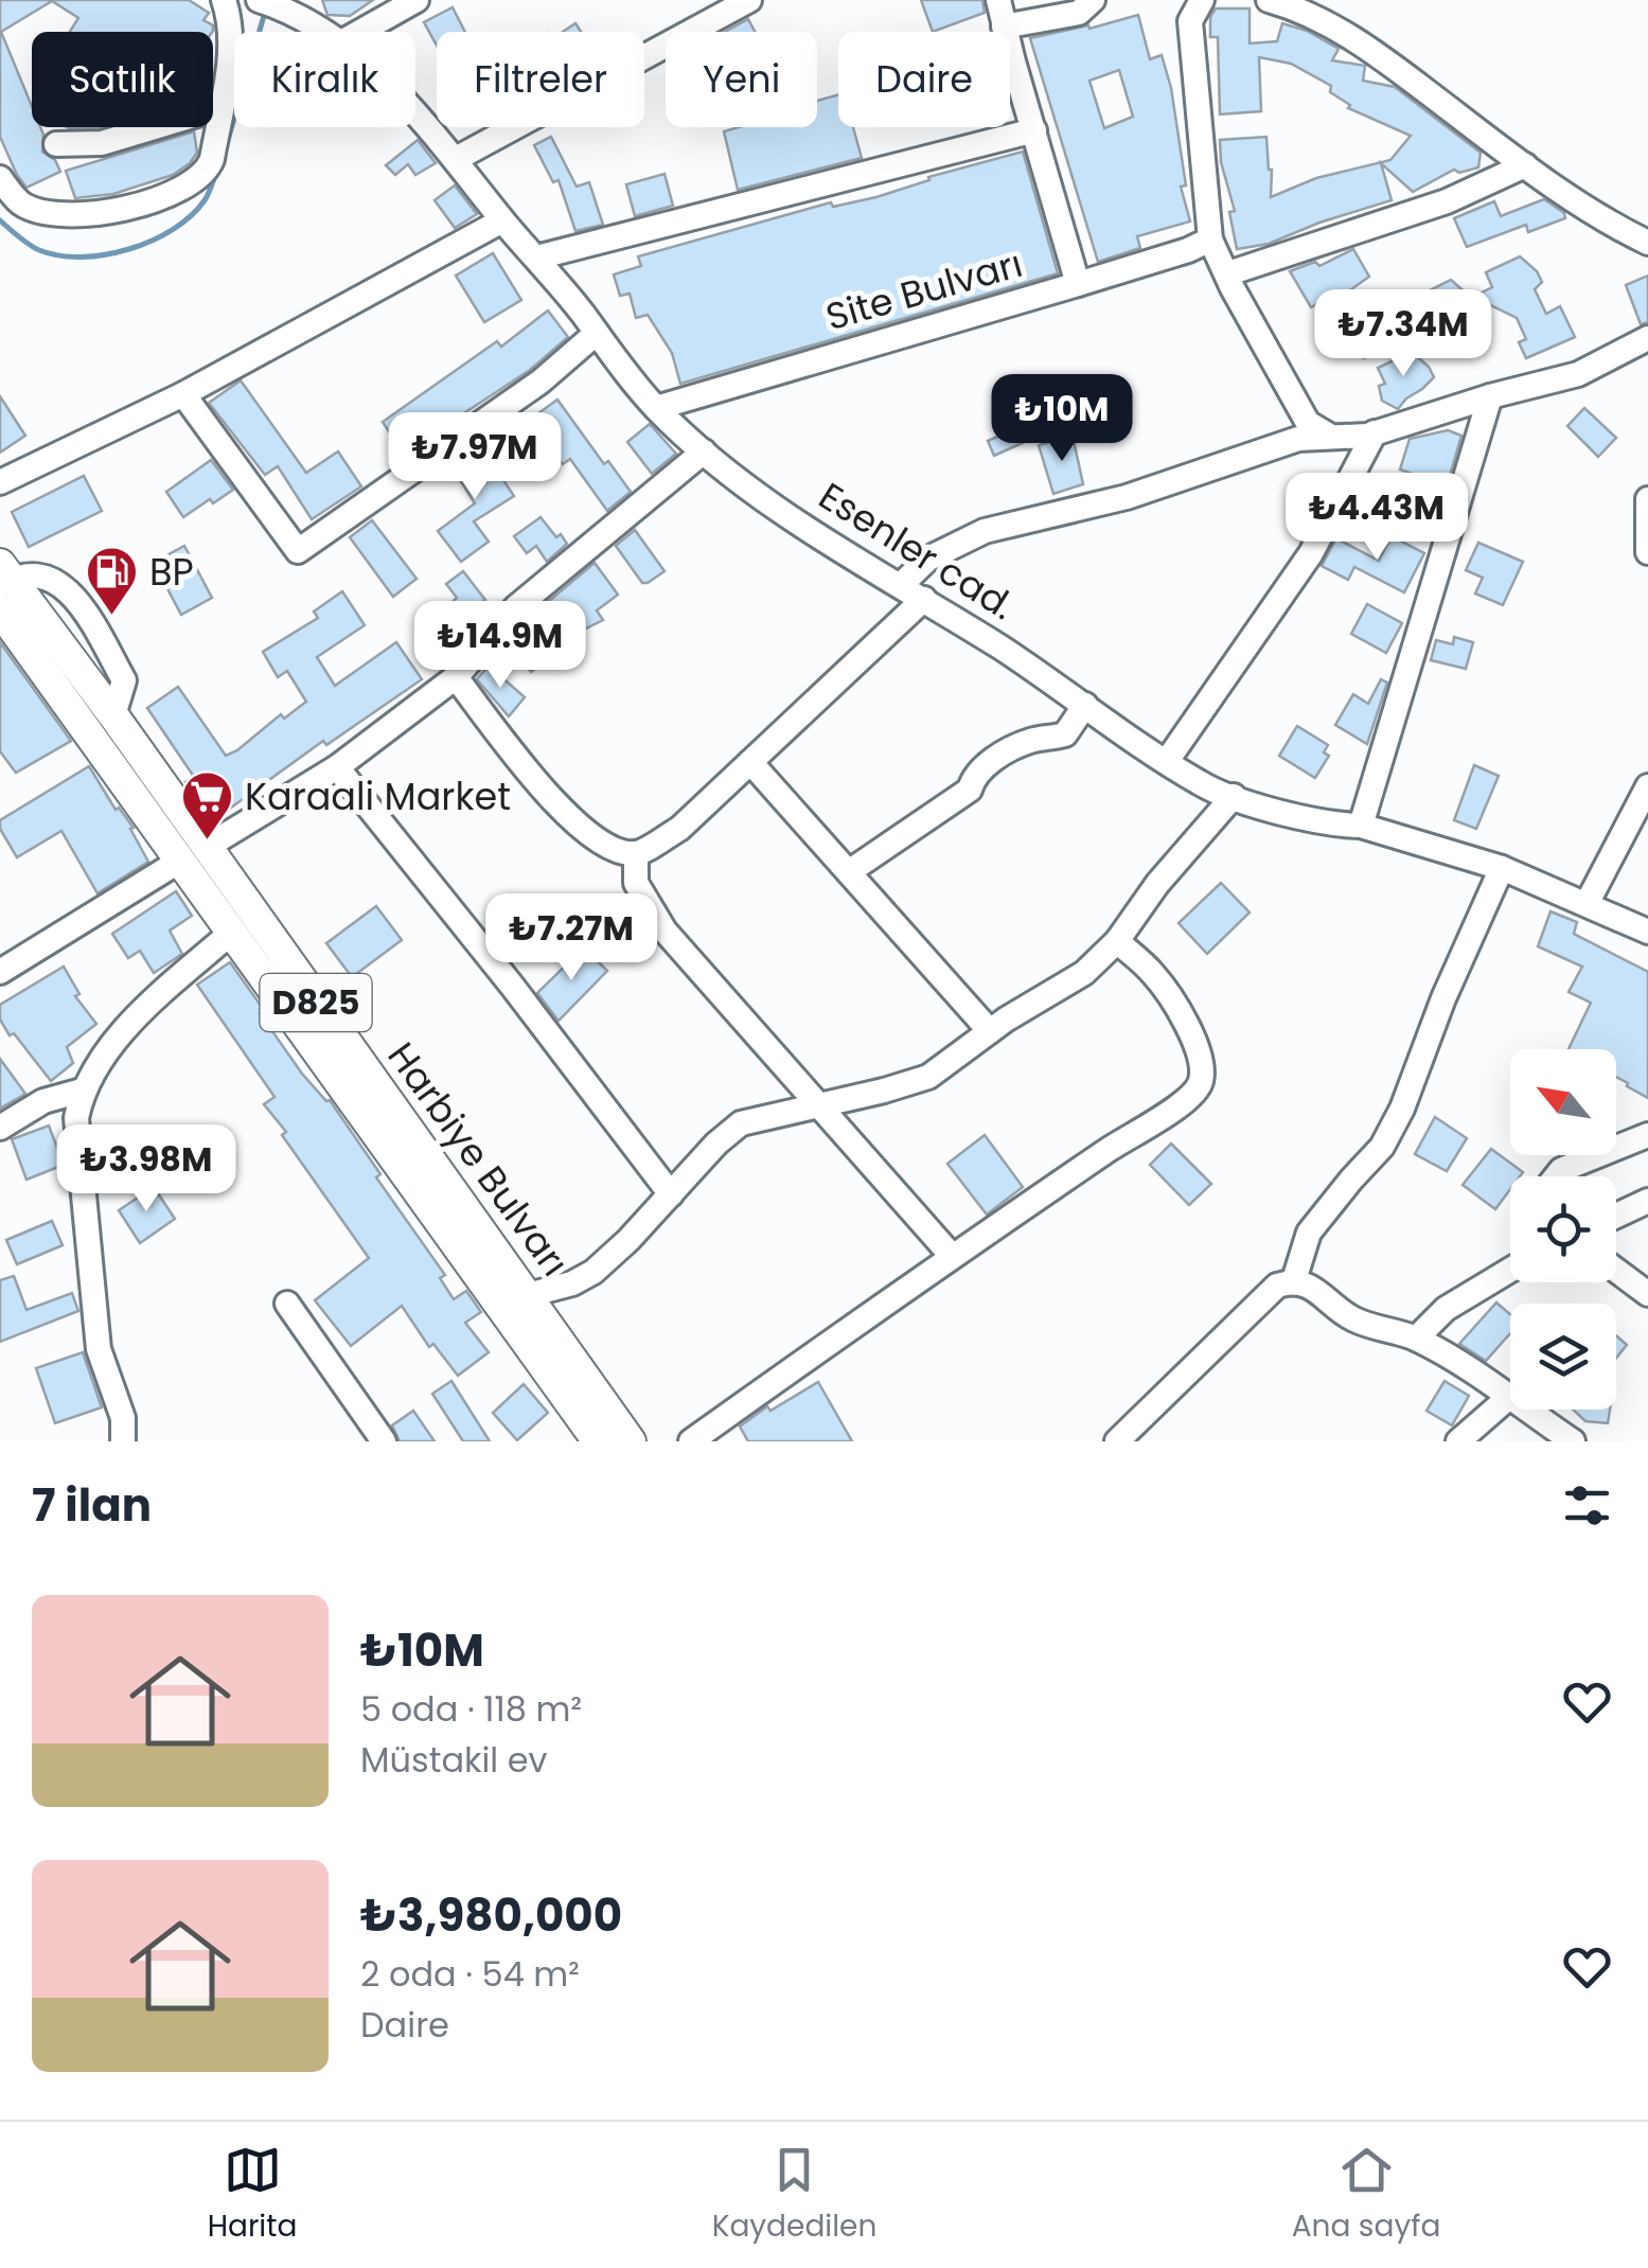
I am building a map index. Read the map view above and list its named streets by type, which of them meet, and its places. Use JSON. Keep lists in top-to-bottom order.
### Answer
{
  "streets": {
    "main road": ["D825", "Harbiye Bulvarı"],
    "street": ["Site Bulvarı", "Esenler cad."]
  },
  "crossings": [
    ["Site Bulvarı", "Esenler cad."]
  ],
  "places": {
    "fuel station": ["BP"],
    "supermarket": ["Karaali Market"]
  },
  "north": "top left",
  "page": {
    "chip": [
      "Satılık",
      "Kiralık",
      "Filtreler",
      "Yeni",
      "Daire"
    ],
    "price": [
      "₺7.34M",
      "₺10M",
      "₺7.97M",
      "₺4.43M",
      "₺14.9M",
      "₺7.27M",
      "₺3.98M"
    ],
    "heading": "7 ilan",
    "list": [
      {
        "name": "₺10M",
        "note": "5 oda · 118 m² · Müstakil ev"
      },
      {
        "name": "₺3,980,000",
        "note": "2 oda · 54 m² · Daire"
      }
    ],
    "tabs": ["Harita", "Kaydedilen", "Ana sayfa"]
  }
}
